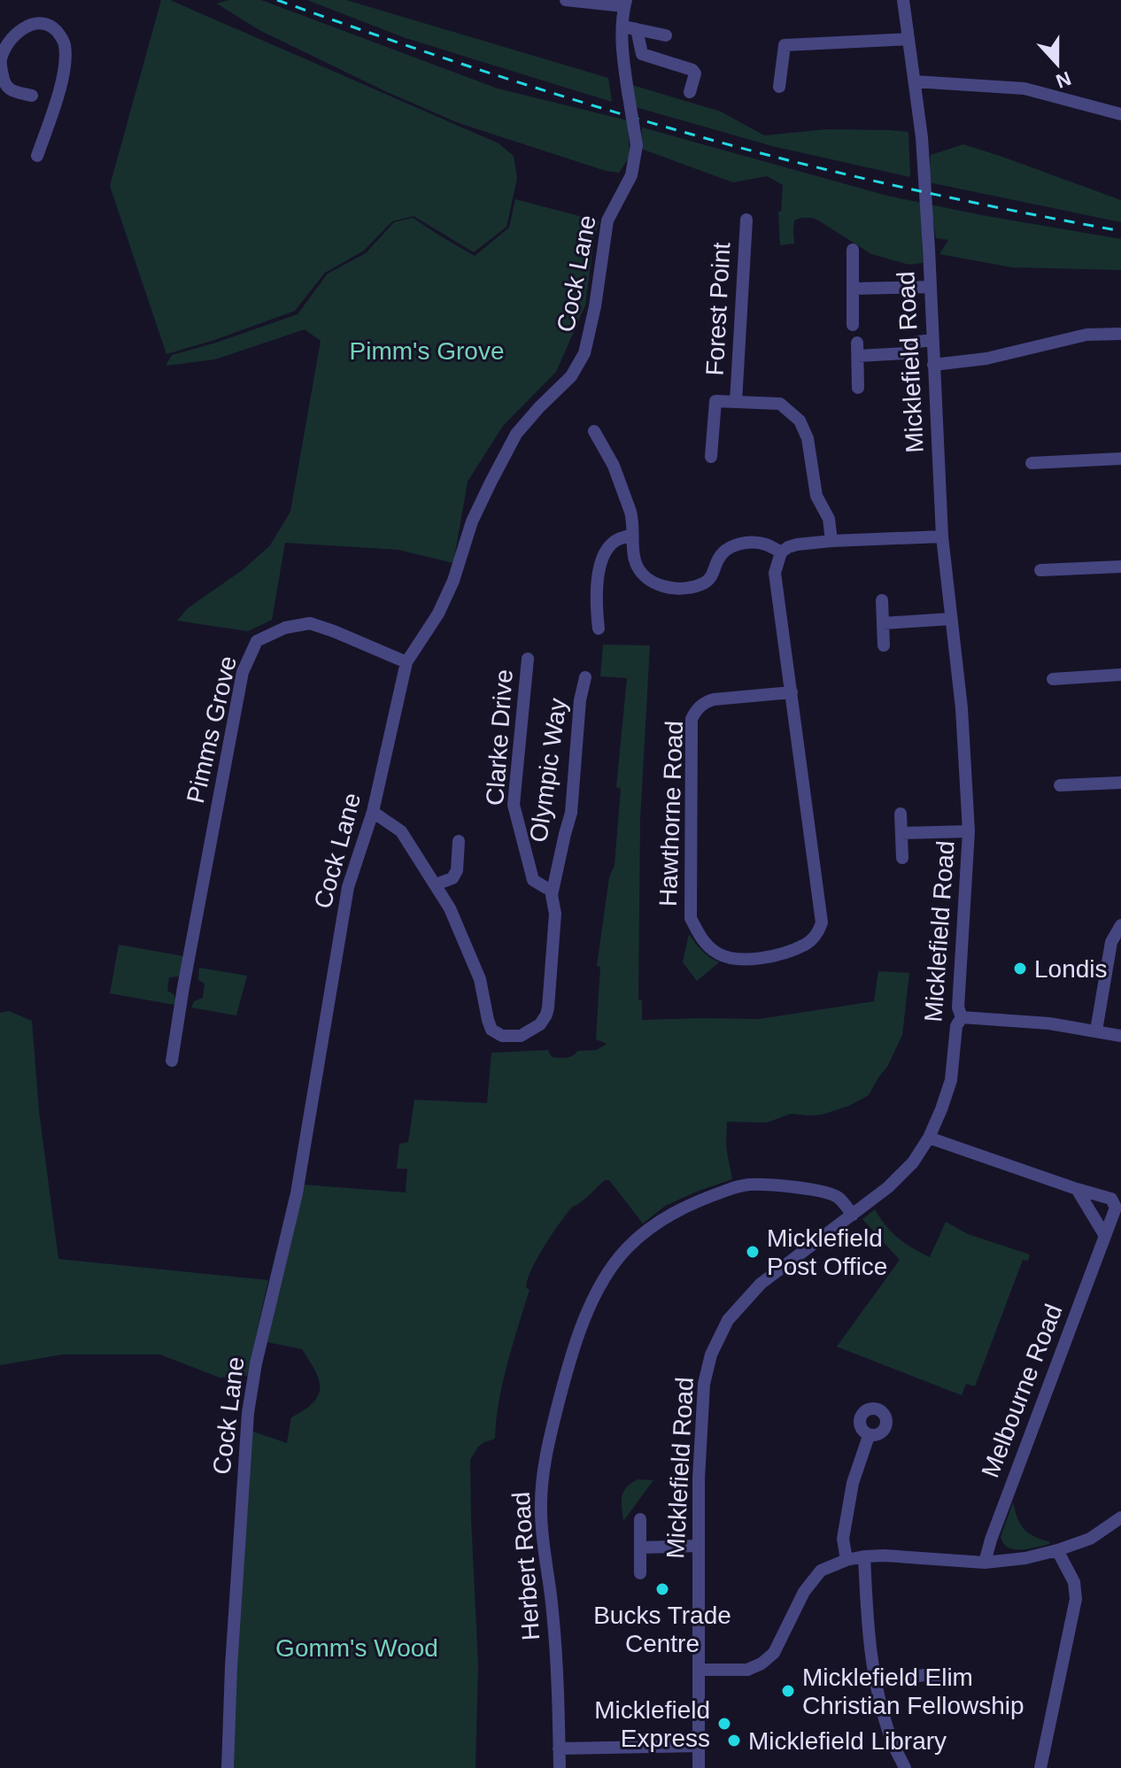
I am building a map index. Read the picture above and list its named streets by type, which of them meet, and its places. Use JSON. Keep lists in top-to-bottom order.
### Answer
{
  "streets": {
    "street": [
      "Cock Lane",
      "Forest Point",
      "Micklefield Road",
      "Pimms Grove",
      "Clarke Drive",
      "Olympic Way",
      "Hawthorne Road",
      "Melbourne Road",
      "Herbert Road"
    ]
  },
  "crossings": [
    ["Cock Lane", "Pimms Grove"],
    ["Cock Lane", "Olympic Way"],
    ["Micklefield Road", "Melbourne Road"],
    ["Micklefield Road", "Herbert Road"],
    ["Clarke Drive", "Olympic Way"]
  ],
  "parks": ["Pimm's Grove", "Gomm's Wood"],
  "places": [
    "Londis",
    "Micklefield Post Office",
    "Bucks Trade Centre",
    "Micklefield Elim Christian Fellowship",
    "Micklefield Express",
    "Micklefield Library"
  ],
  "north": "bottom"
}
